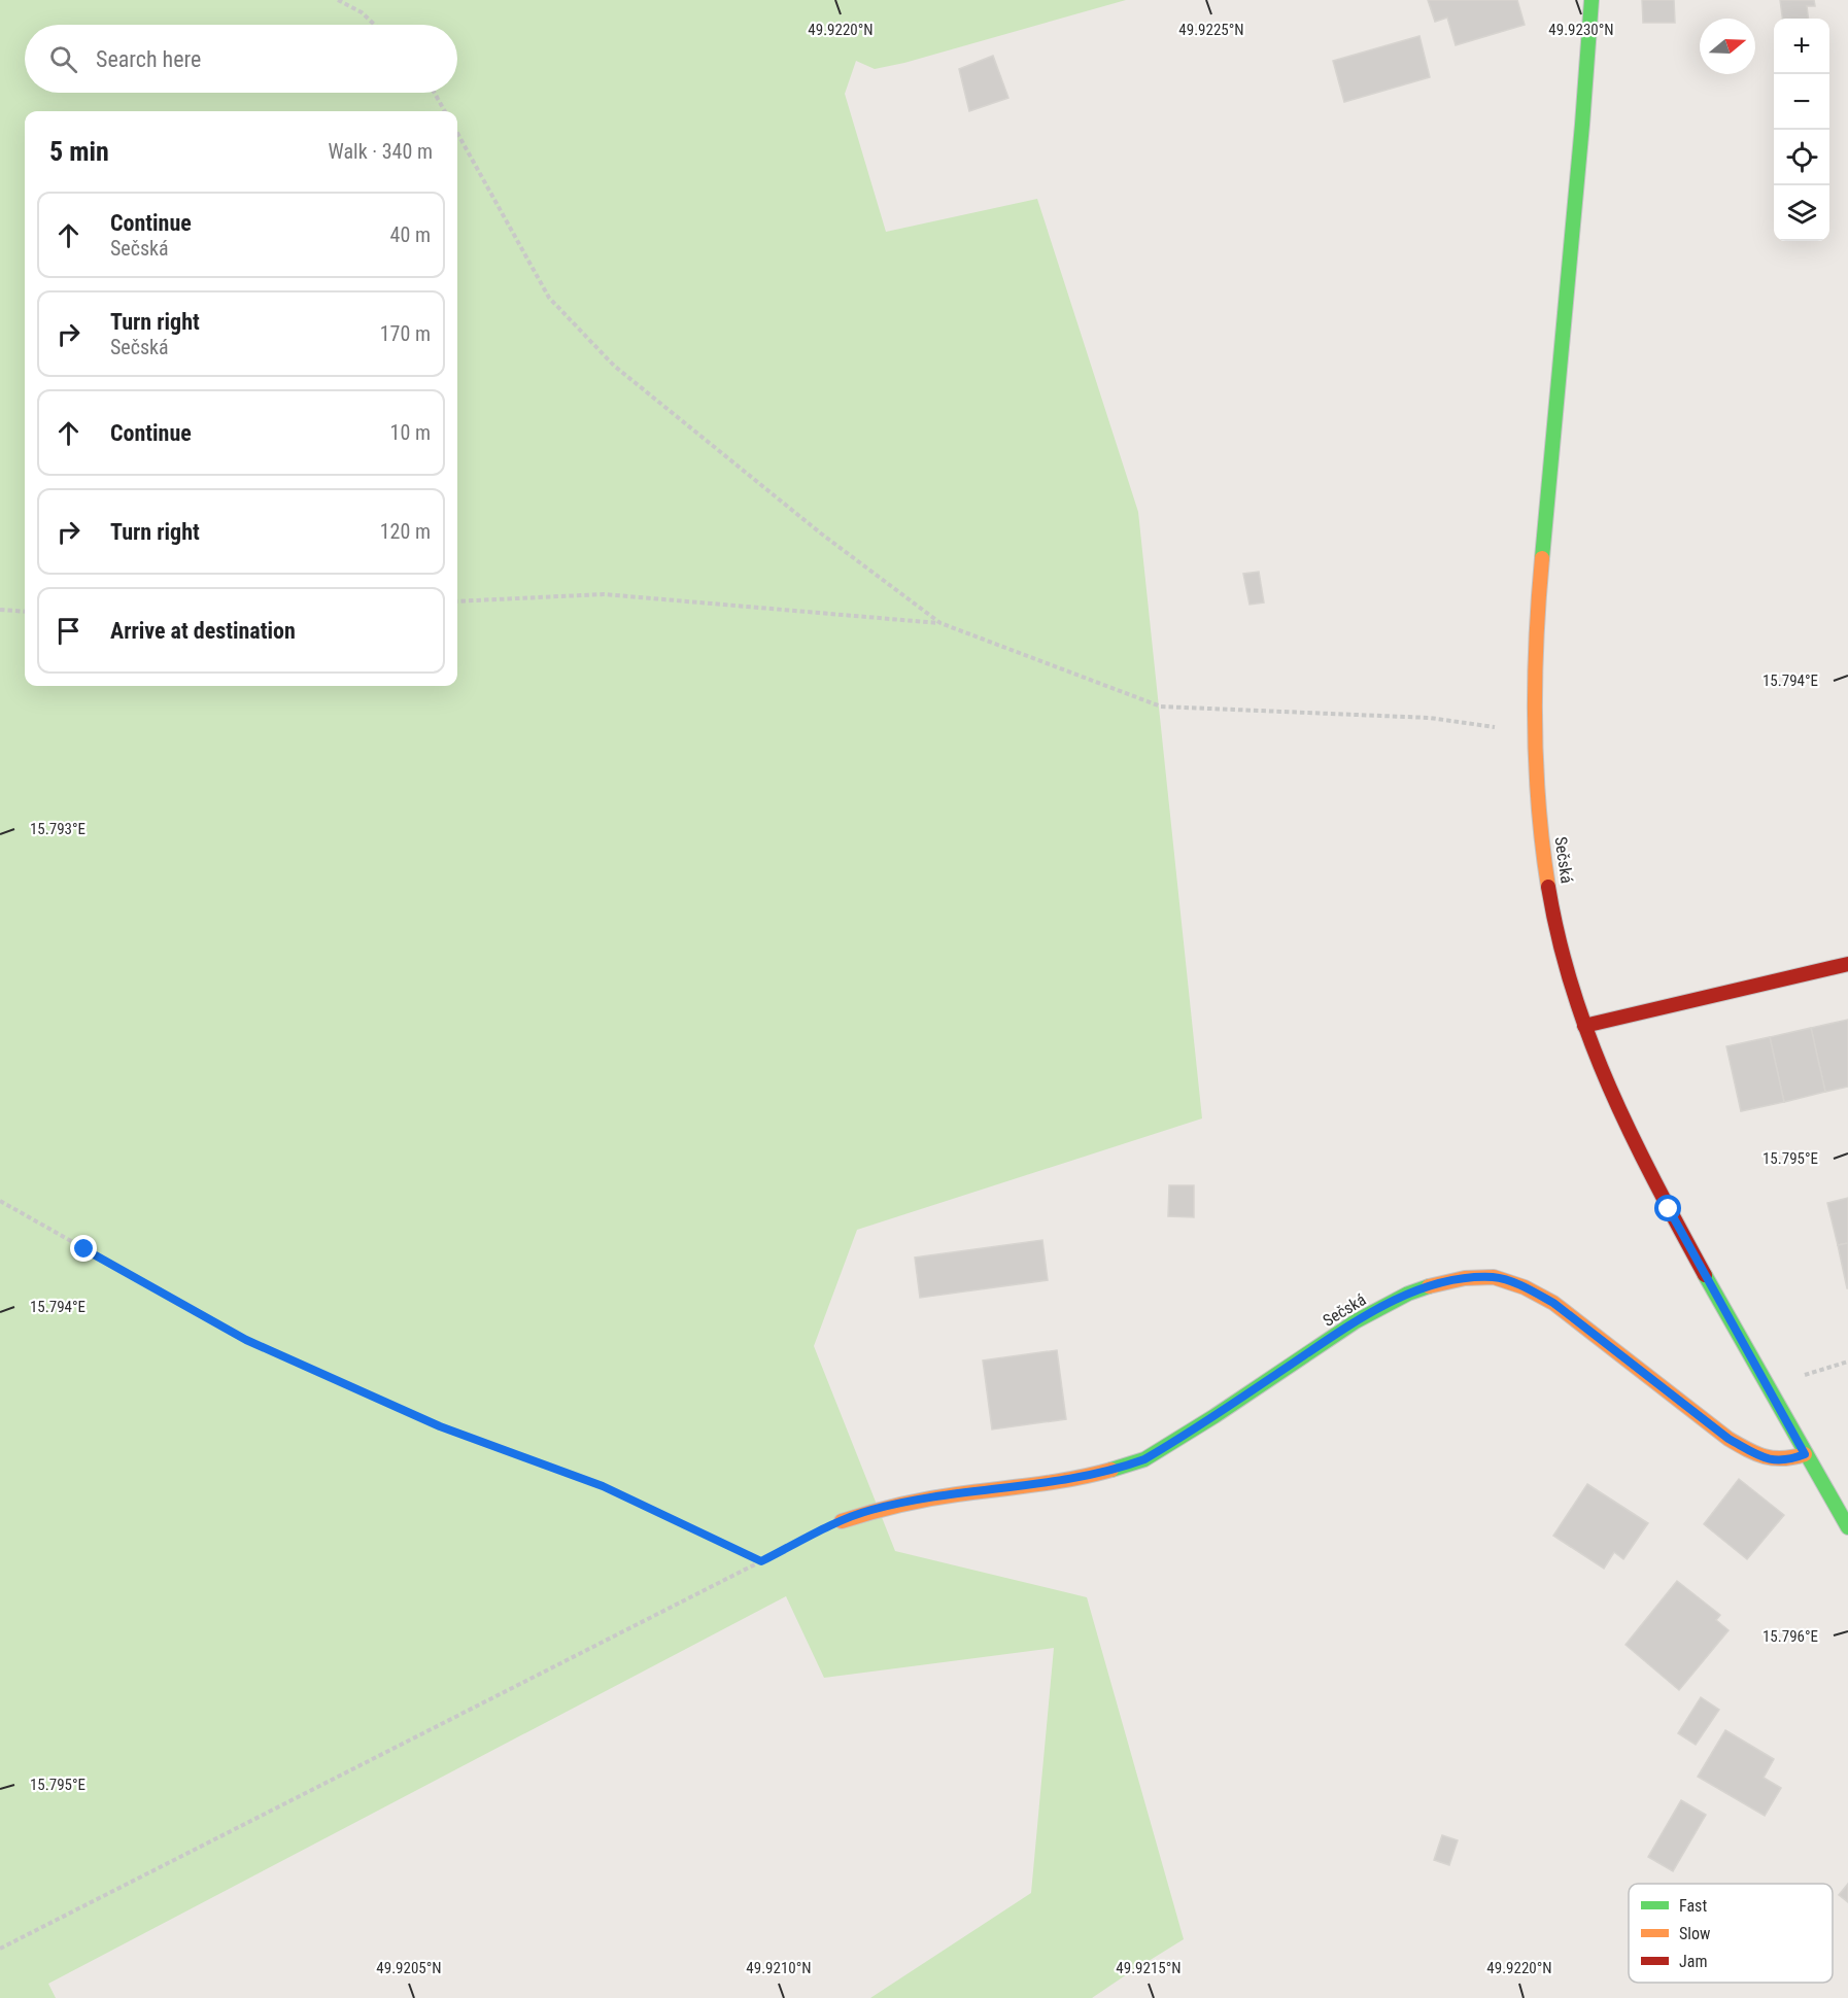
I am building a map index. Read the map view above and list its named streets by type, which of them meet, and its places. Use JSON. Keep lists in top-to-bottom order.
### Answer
{
  "streets": {
    "street": ["Sečská"]
  },
  "legend": ["Fast", "Slow", "Jam"],
  "north": "right",
  "page": {
    "map_buttons": ["+", "−"],
    "search": "Search here",
    "heading": ["5 min", "Walk · 340 m"],
    "list": [
      ["Continue", "Sečská", "40 m"],
      ["Turn right", "Sečská", "170 m"],
      ["Continue", "10 m"],
      ["Turn right", "120 m"],
      "Arrive at destination"
    ]
  },
  "coordinates": [
    "49.9220°N",
    "49.9225°N",
    "49.9230°N",
    "15.794°E",
    "15.793°E",
    "15.795°E",
    "15.796°E",
    "49.9205°N",
    "49.9210°N",
    "49.9215°N"
  ]
}
